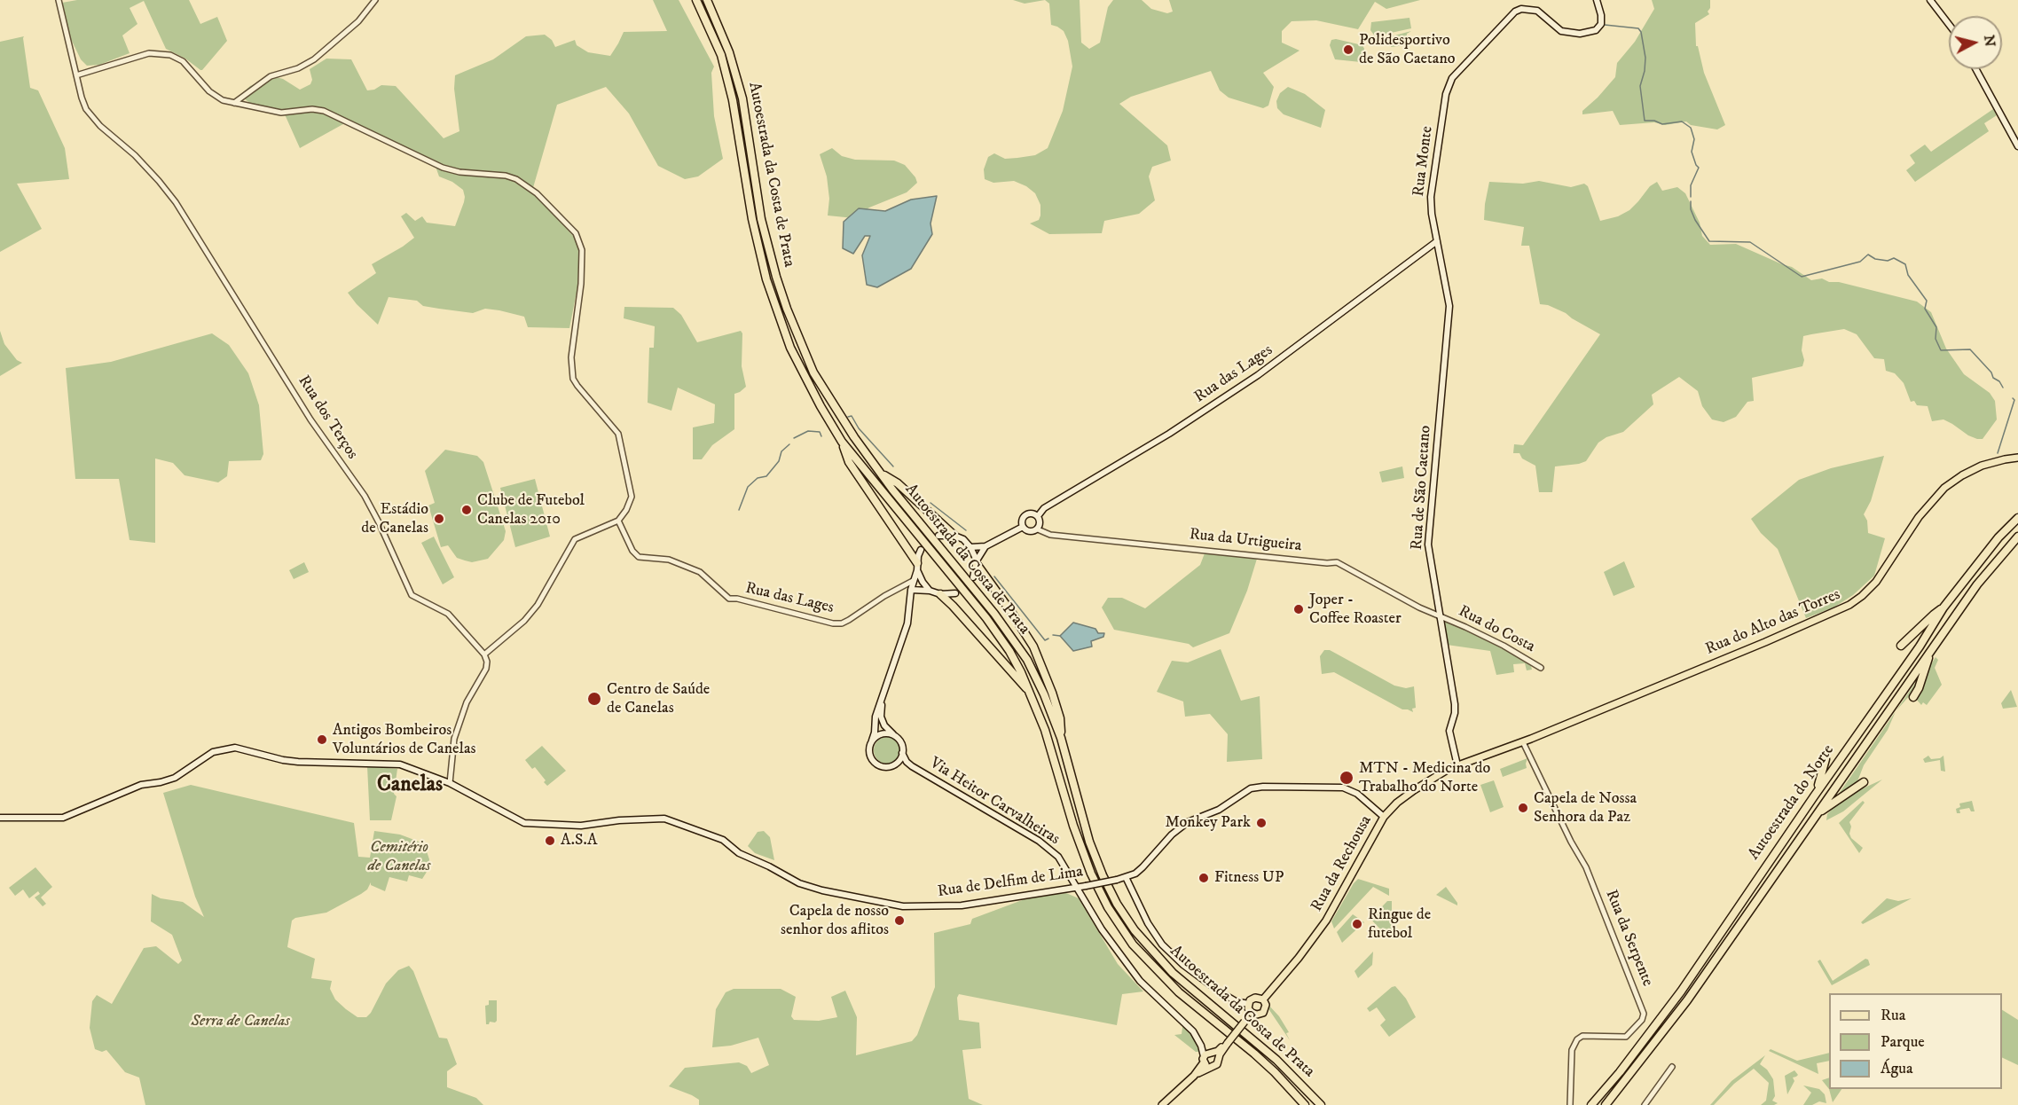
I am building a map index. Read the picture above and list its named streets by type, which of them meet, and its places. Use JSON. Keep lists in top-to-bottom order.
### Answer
{
  "streets": {
    "highway": ["Autoestrada da Costa de Prata", "Autoestrada do Norte"],
    "main road": [
      "Rua Monte",
      "Rua das Lages",
      "Rua de São Caetano",
      "Rua do Alto das Torres",
      "Via Heitor Carvalheiras",
      "Rua da Rechousa",
      "Rua de Delfim de Lima"
    ],
    "street": [
      "Rua dos Terços",
      "Rua da Urtigueira",
      "Rua do Costa",
      "Rua da Serpente"
    ]
  },
  "crossings": [
    ["Rua Monte", "Rua das Lages"],
    ["Rua Monte", "Rua de São Caetano"],
    ["Rua das Lages", "Rua de São Caetano"],
    ["Rua das Lages", "Rua da Urtigueira"],
    ["Rua de São Caetano", "Rua da Urtigueira"],
    ["Rua de São Caetano", "Rua do Costa"],
    ["Rua de São Caetano", "Rua da Rechousa"],
    ["Rua da Urtigueira", "Rua do Costa"],
    ["Rua do Alto das Torres", "Rua da Rechousa"],
    ["Rua do Alto das Torres", "Rua da Serpente"],
    ["Via Heitor Carvalheiras", "Rua de Delfim de Lima"],
    ["Rua da Rechousa", "Rua de Delfim de Lima"],
    ["Rua da Rechousa", "Rua da Serpente"]
  ],
  "districts": ["Canelas"],
  "parks": ["Cemitério de Canelas", "Serra de Canelas"],
  "places": [
    "Polidesportivo de São Caetano",
    "Clube de Futebol Canelas 2010",
    "Estádio de Canelas",
    "Joper - Coffee Roaster",
    "Centro de Saúde de Canelas",
    "Antigos Bombeiros Voluntários de Canelas",
    "MTN - Medicina do Trabalho do Norte",
    "Capela de Nossa Senhora da Paz",
    "Monkey Park",
    "A.S.A",
    "Fitness UP",
    "Capela de nosso senhor dos aflitos",
    "Ringue de futebol"
  ],
  "legend": ["Rua", "Parque", "Água"],
  "north": "right"
}
